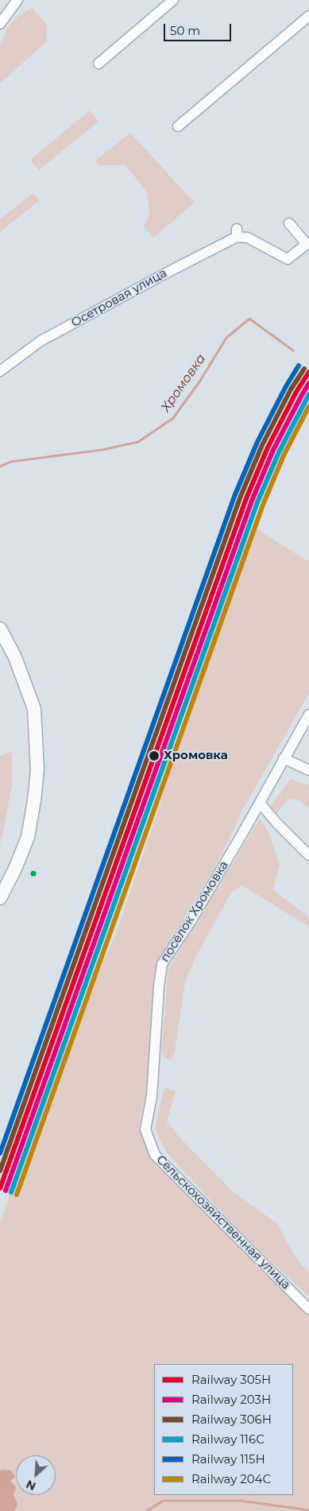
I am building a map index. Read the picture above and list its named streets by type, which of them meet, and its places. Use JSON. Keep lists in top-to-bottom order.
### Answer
{
  "streets": {
    "street": ["Осетровая улица", "посёлок Хромовка", "Сельскохозяйственная улица"]
  },
  "crossings": [
    ["посёлок Хромовка", "Сельскохозяйственная улица"]
  ],
  "water": ["Хромовка"],
  "places": ["Хромовка"],
  "lines": [
    "rail line 115Н",
    "rail line 306Н",
    "rail line 305Н",
    "rail line 203Н",
    "rail line 116С",
    "rail line 204С"
  ],
  "legend": [
    "Railway 305Н",
    "Railway 203Н",
    "Railway 306Н",
    "Railway 116С",
    "Railway 115Н",
    "Railway 204С"
  ],
  "scale_bar": "50 m",
  "north": "bottom left"
}
